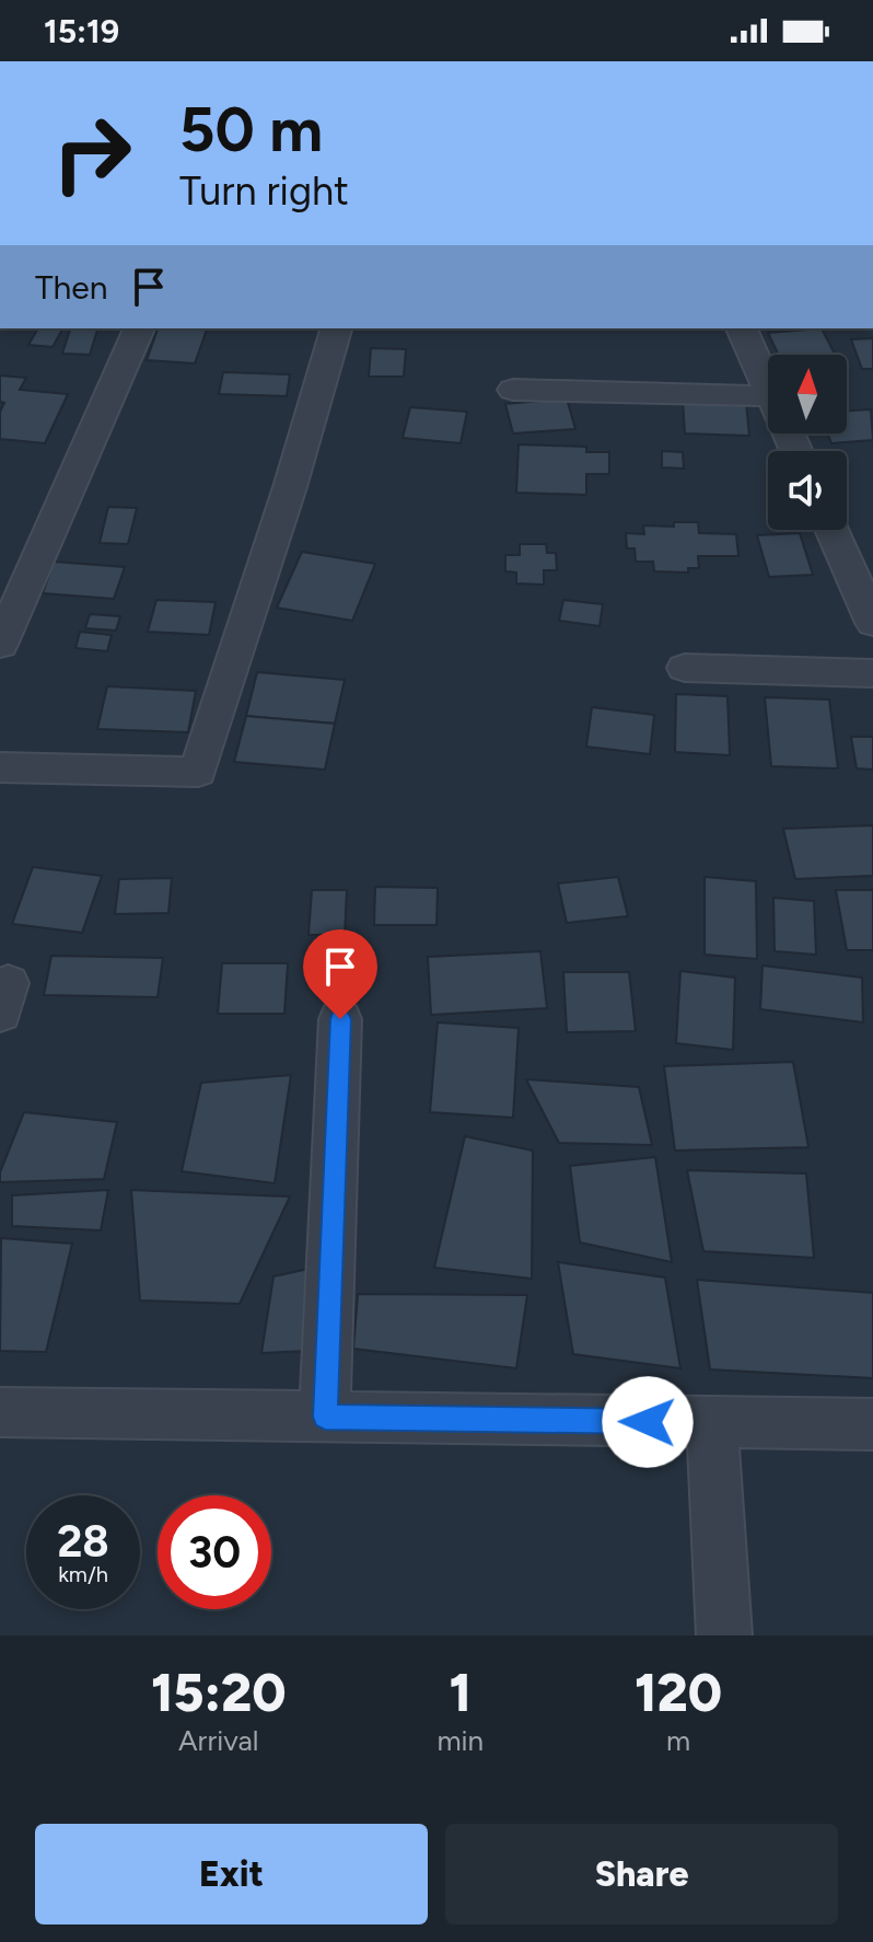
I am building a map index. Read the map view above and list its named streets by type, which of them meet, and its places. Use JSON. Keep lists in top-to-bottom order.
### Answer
{
  "north": "top",
  "page": {
    "status": "15:19",
    "turn": ["50 m", "Turn right"],
    "then": "Then",
    "speed": "28 km/h",
    "limit": "30",
    "eta": [
      "15:20",
      "Arrival",
      "1",
      "min",
      "120",
      "m"
    ],
    "buttons": ["Exit", "Share"]
  }
}
